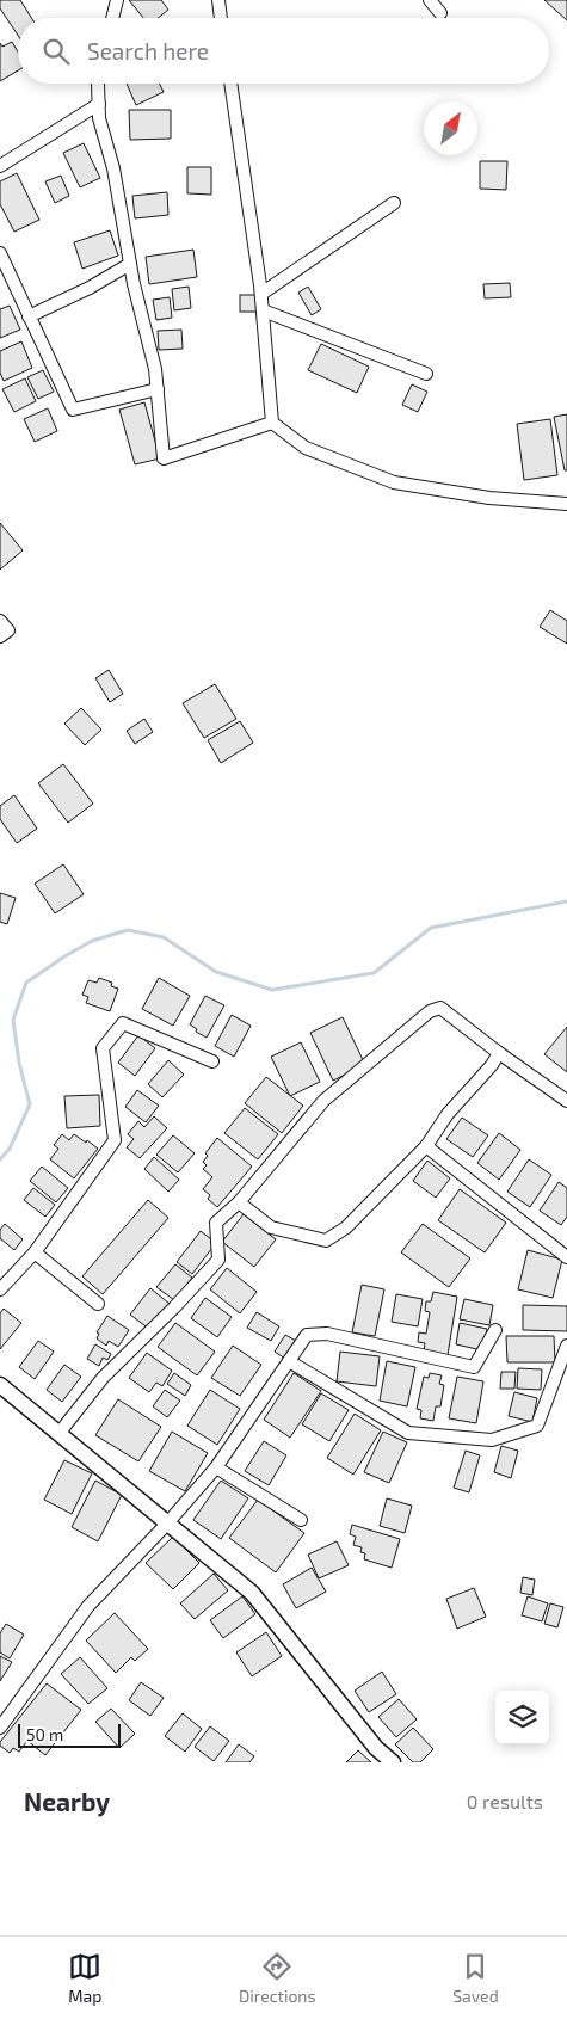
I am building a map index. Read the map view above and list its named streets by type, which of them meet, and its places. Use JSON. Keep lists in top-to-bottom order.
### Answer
{
  "scale_bar": "50 m",
  "north": "top right",
  "page": {
    "search": "Search here",
    "scale": "50 m",
    "heading": ["Nearby", "0 results"],
    "nav": ["Map", "Directions", "Saved"]
  }
}
